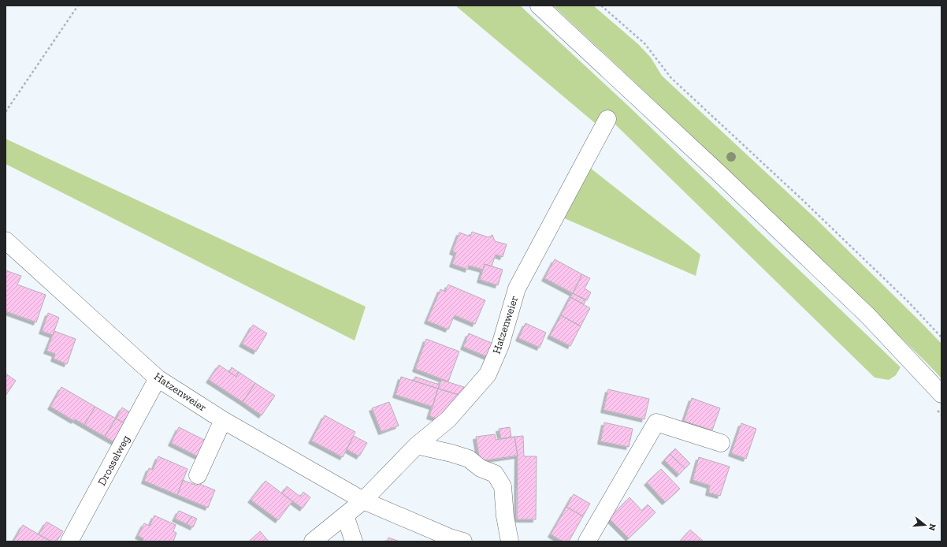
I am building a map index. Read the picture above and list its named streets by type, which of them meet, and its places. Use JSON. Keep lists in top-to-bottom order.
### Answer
{
  "streets": {
    "street": ["Hatzenweier", "Drosselweg"]
  },
  "crossings": [
    ["Hatzenweier", "Drosselweg"]
  ],
  "north": "right"
}
